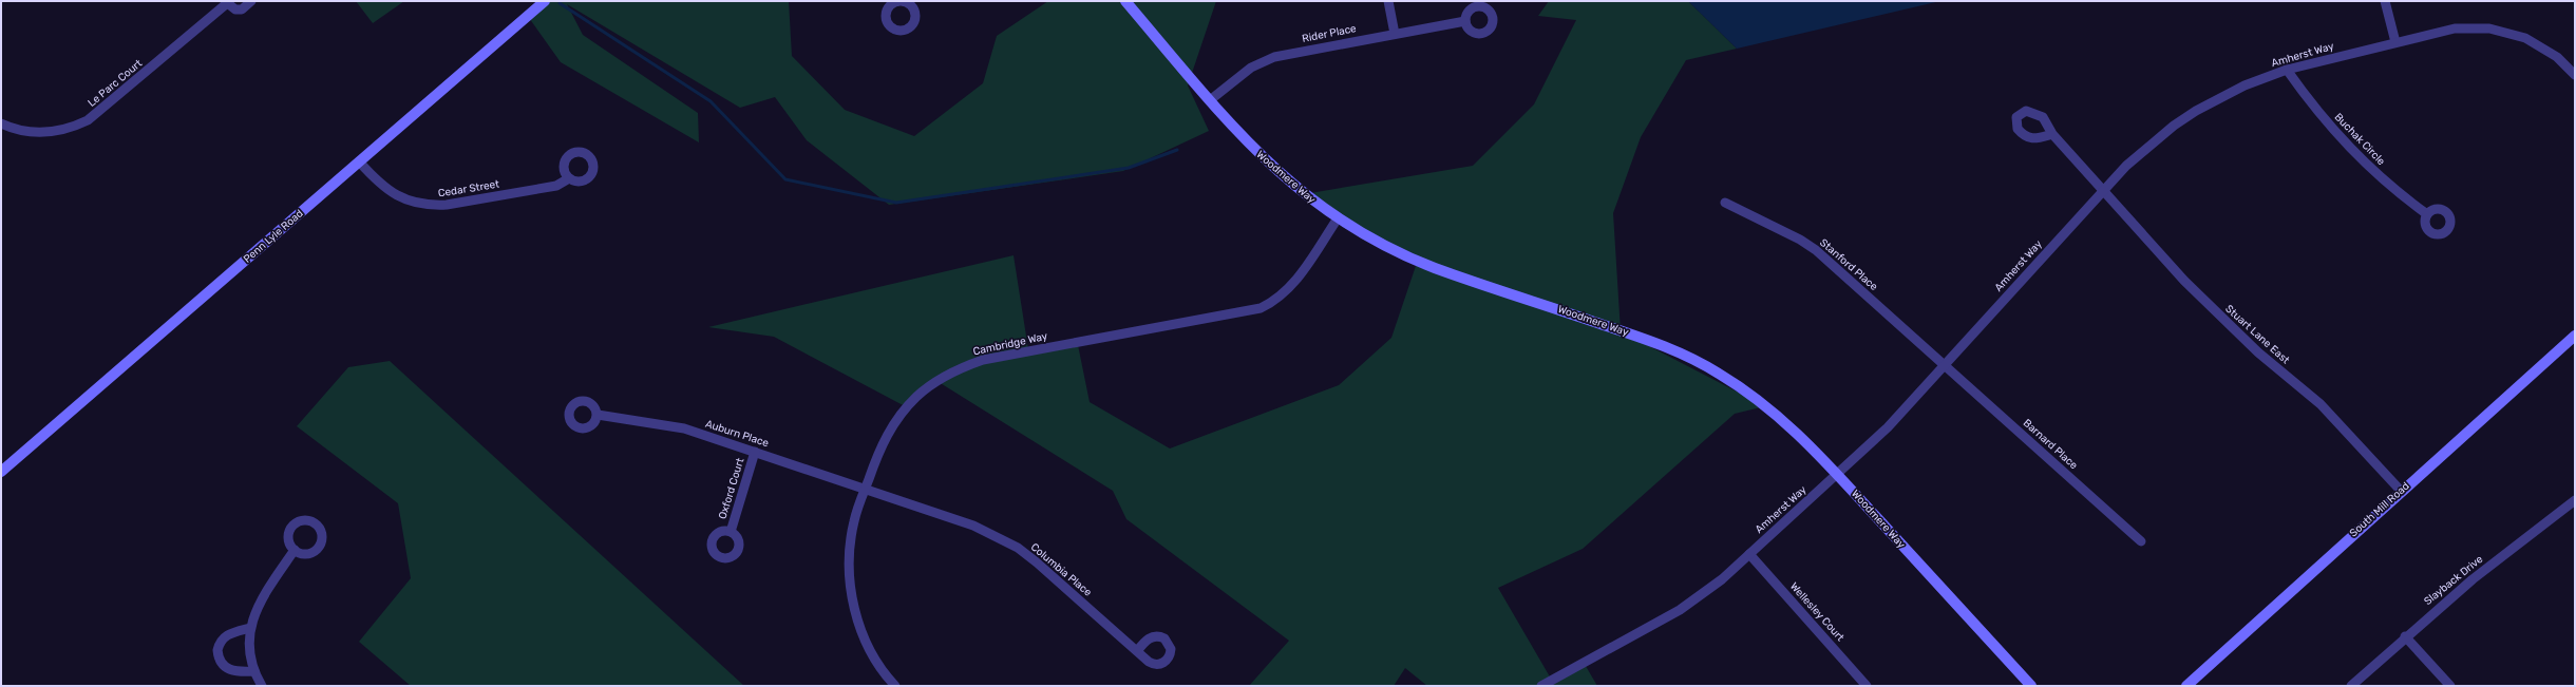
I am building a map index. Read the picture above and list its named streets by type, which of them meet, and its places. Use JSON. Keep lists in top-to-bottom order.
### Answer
{
  "streets": {
    "street": [
      "Rider Place",
      "Amherst Way",
      "Le Parc Court",
      "Buchak Circle",
      "Woodmere Way",
      "Cedar Street",
      "Penn Lyle Road",
      "Stanford Place",
      "Stuart Lane East",
      "Cambridge Way",
      "Auburn Place",
      "Barnard Place",
      "Oxford Court",
      "South Mill Road",
      "Columbia Place",
      "Slayback Drive",
      "Wellesley Court"
    ]
  },
  "crossings": [
    ["Rider Place", "Woodmere Way"],
    ["Amherst Way", "Buchak Circle"],
    ["Amherst Way", "Woodmere Way"],
    ["Amherst Way", "Stanford Place"],
    ["Amherst Way", "Stuart Lane East"],
    ["Amherst Way", "Barnard Place"],
    ["Amherst Way", "Wellesley Court"],
    ["Woodmere Way", "Cambridge Way"],
    ["Cedar Street", "Penn Lyle Road"],
    ["Stanford Place", "Barnard Place"],
    ["Stuart Lane East", "South Mill Road"],
    ["Cambridge Way", "Auburn Place"],
    ["Cambridge Way", "Columbia Place"],
    ["Auburn Place", "Oxford Court"],
    ["Auburn Place", "Columbia Place"]
  ]
}
